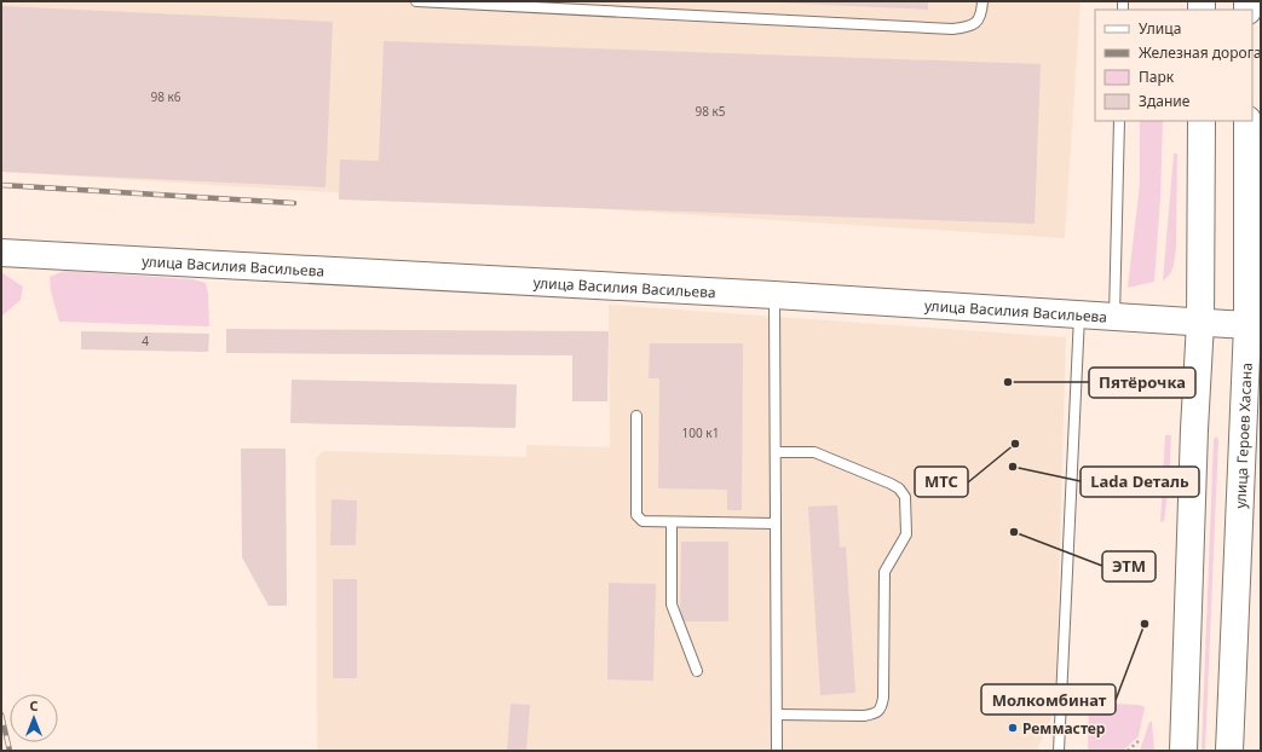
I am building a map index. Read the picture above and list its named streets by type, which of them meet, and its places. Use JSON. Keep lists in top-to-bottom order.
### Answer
{
  "streets": {
    "main road": ["улица Василия Васильева", "улица Героев Хасана"]
  },
  "crossings": [
    ["улица Василия Васильева", "улица Героев Хасана"]
  ],
  "places": [
    "Пятёрочка",
    "МТС",
    "Lada Dеталь",
    "ЭТМ",
    "Молкомбинат",
    "Реммастер"
  ],
  "house_numbers": [
    "98 к6",
    "98 к5",
    "4",
    "100 к1"
  ],
  "legend": [
    "Улица",
    "Железная дорога",
    "Парк",
    "Здание"
  ],
  "north": "top"
}
